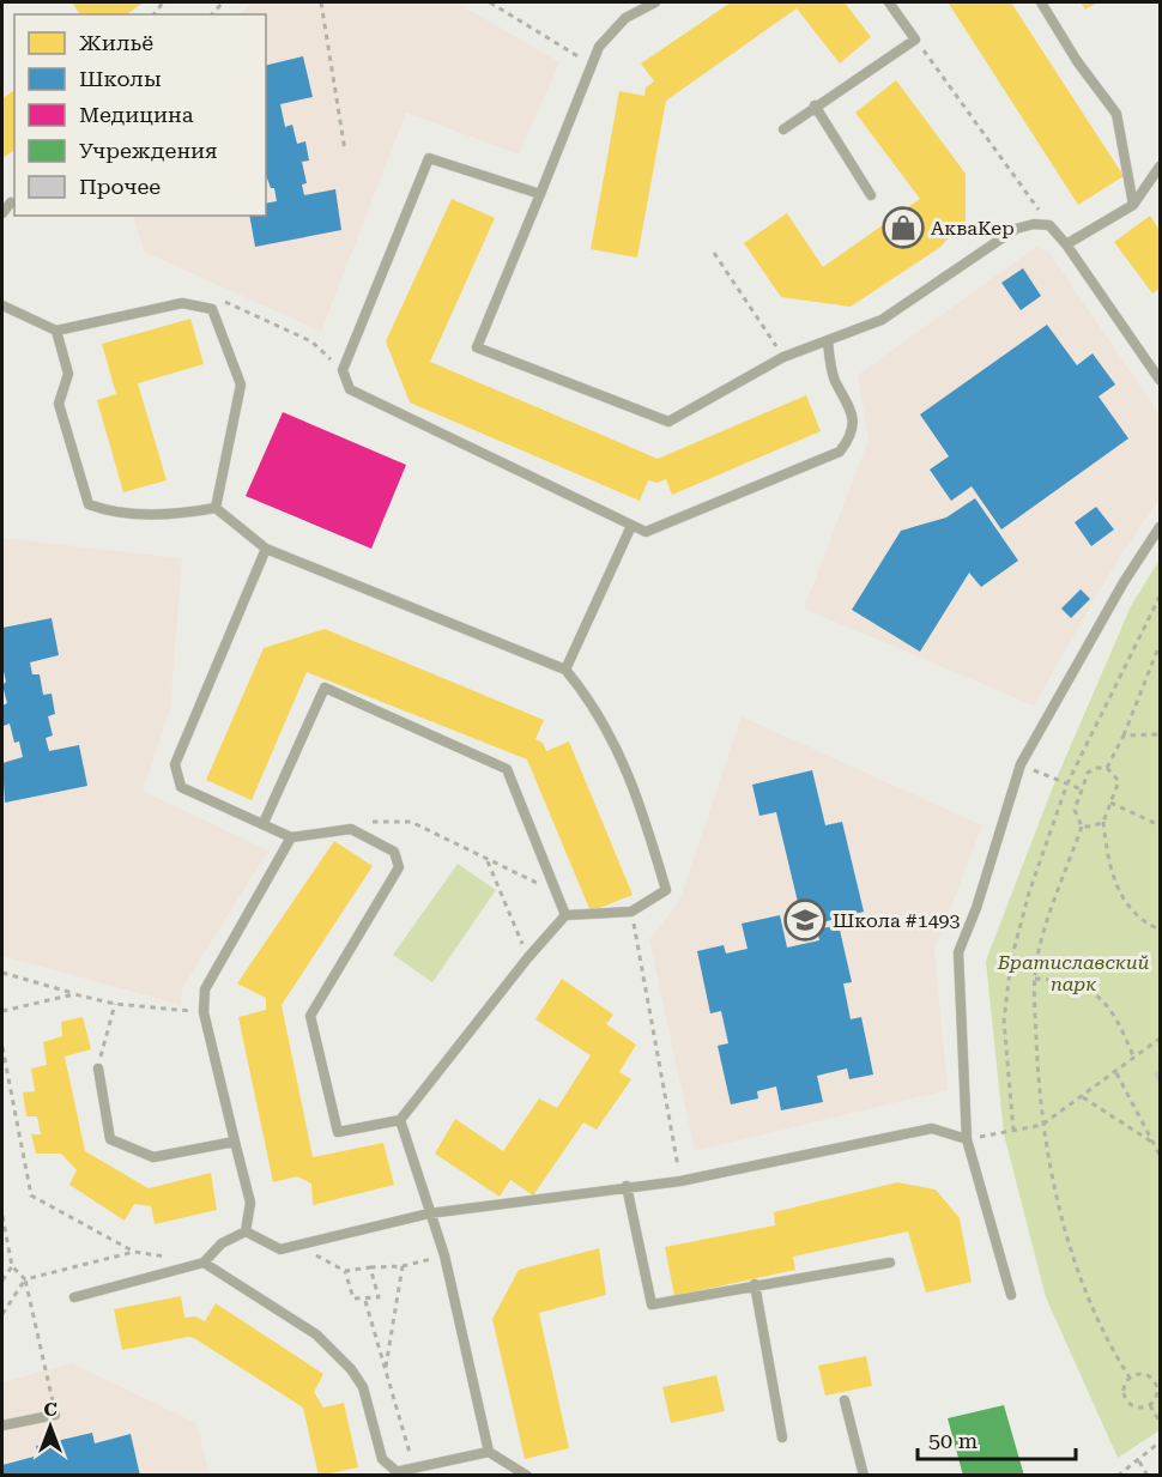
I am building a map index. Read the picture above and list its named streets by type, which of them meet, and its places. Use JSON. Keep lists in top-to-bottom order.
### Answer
{
  "parks": ["Братиславский парк"],
  "places": {
    "shop": ["АкваКер"],
    "school or university": ["Школа #1493"]
  },
  "legend": [
    "Жильё",
    "Школы",
    "Медицина",
    "Учреждения",
    "Прочее"
  ],
  "scale_bar": "50 m",
  "north": "top"
}
